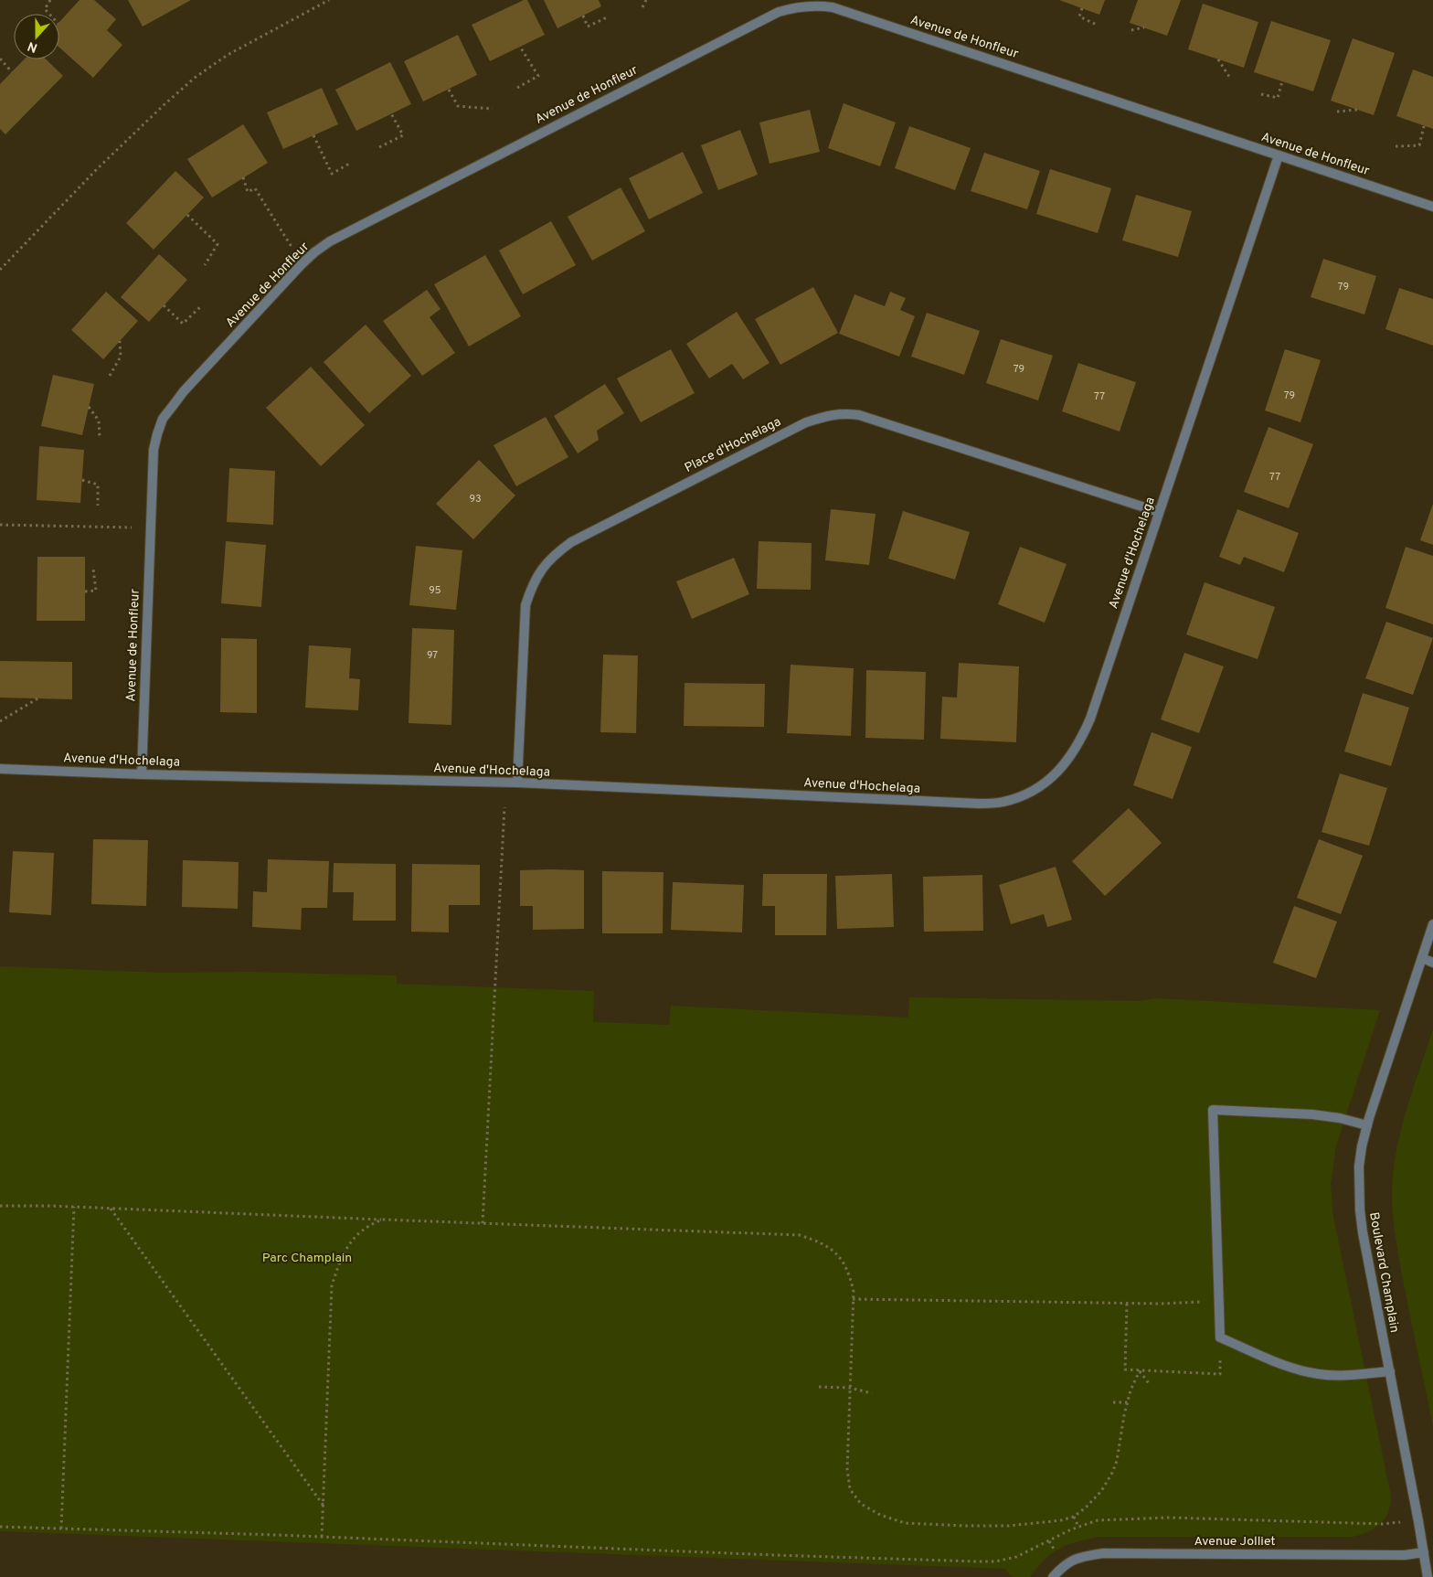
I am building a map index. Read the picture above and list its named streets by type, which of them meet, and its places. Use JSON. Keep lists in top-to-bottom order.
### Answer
{
  "streets": {
    "street": [
      "Avenue de Honfleur",
      "Place d'Hochelaga",
      "Avenue d'Hochelaga",
      "Boulevard Champlain",
      "Avenue Jolliet"
    ]
  },
  "crossings": [
    ["Avenue de Honfleur", "Avenue d'Hochelaga"],
    ["Place d'Hochelaga", "Avenue d'Hochelaga"],
    ["Boulevard Champlain", "Avenue Jolliet"]
  ],
  "parks": ["Parc Champlain"],
  "house_numbers": [
    "79",
    "79",
    "79",
    "77",
    "77",
    "93",
    "95",
    "97"
  ],
  "north": "bottom"
}
